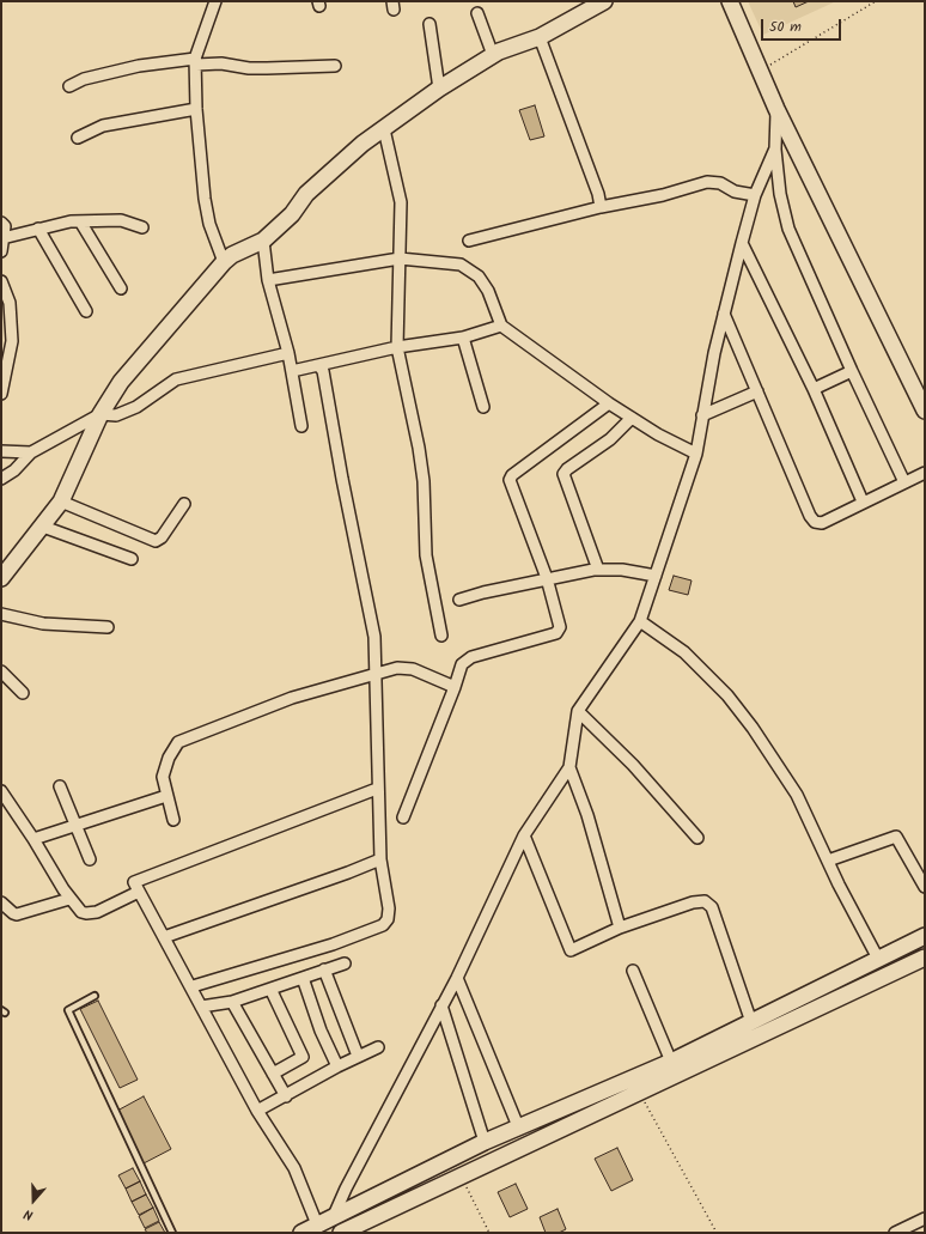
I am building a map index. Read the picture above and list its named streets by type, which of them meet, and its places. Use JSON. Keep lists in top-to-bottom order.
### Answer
{
  "scale_bar": "50 m",
  "north": "bottom"
}
